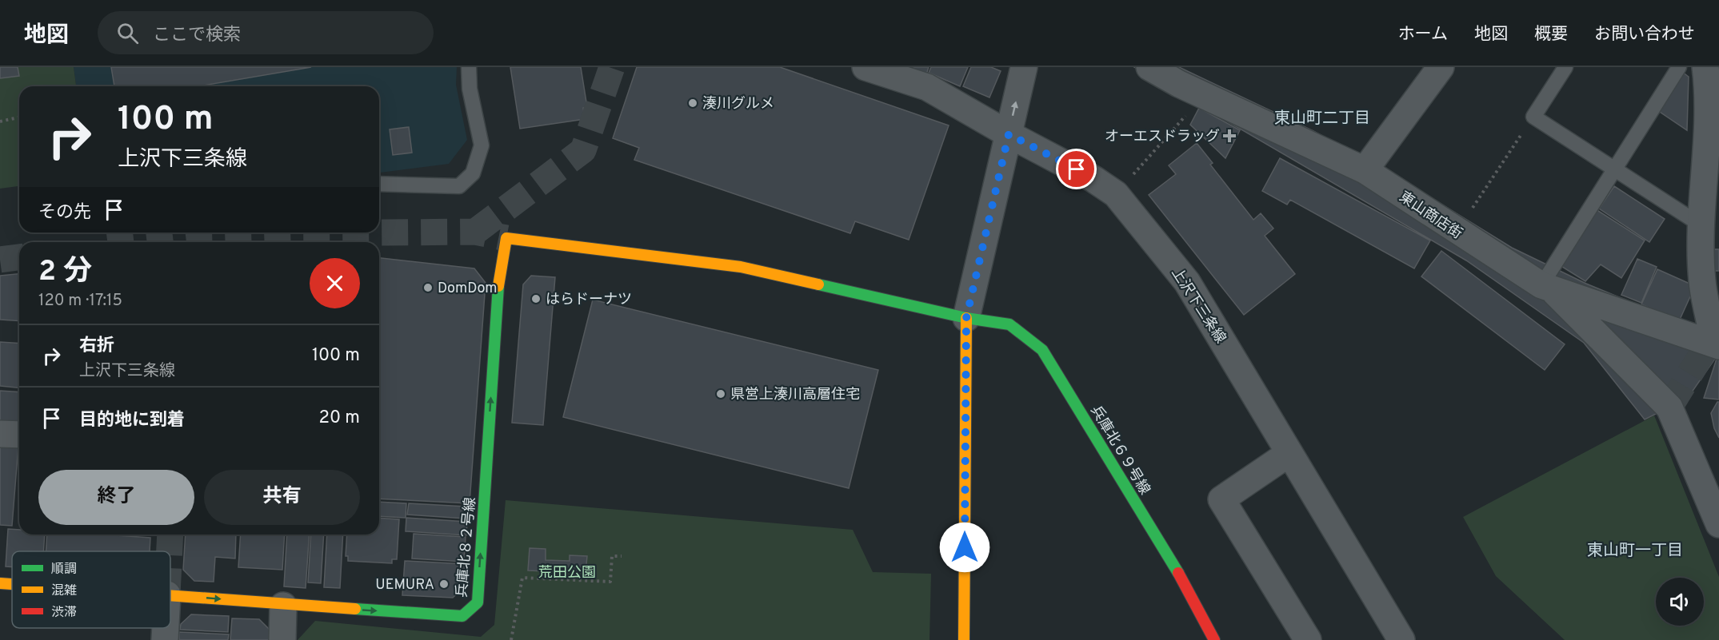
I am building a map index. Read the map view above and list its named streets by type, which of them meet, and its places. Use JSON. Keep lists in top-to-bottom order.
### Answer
{
  "streets": {
    "street": [
      "東山商店街",
      "上沢下三条線",
      "兵庫北６９号線",
      "兵庫北８２号線"
    ]
  },
  "crossings": [
    ["兵庫北６９号線", "兵庫北８２号線"]
  ],
  "districts": ["東山町二丁目", "東山町一丁目"],
  "parks": ["荒田公園"],
  "places": {
    "other": [
      "湊川グルメ",
      "DomDom",
      "はらドーナツ",
      "県営上湊川高層住宅",
      "UEMURA"
    ],
    "health": ["オーエスドラッグ"]
  },
  "legend": ["順調", "混雑", "渋滞"],
  "page": {
    "header": "地図",
    "search": "ここで検索",
    "nav": [
      "ホーム",
      "地図",
      "概要",
      "お問い合わせ"
    ],
    "turn": ["100 m", "上沢下三条線"],
    "then": "その先",
    "heading": ["2 分", "120 m · 17:15"],
    "list": [
      {
        "name": "右折",
        "note": "上沢下三条線",
        "value": "100 m"
      },
      {
        "name": "目的地に到着",
        "value": "20 m"
      }
    ],
    "buttons": ["終了", "共有"]
  }
}
